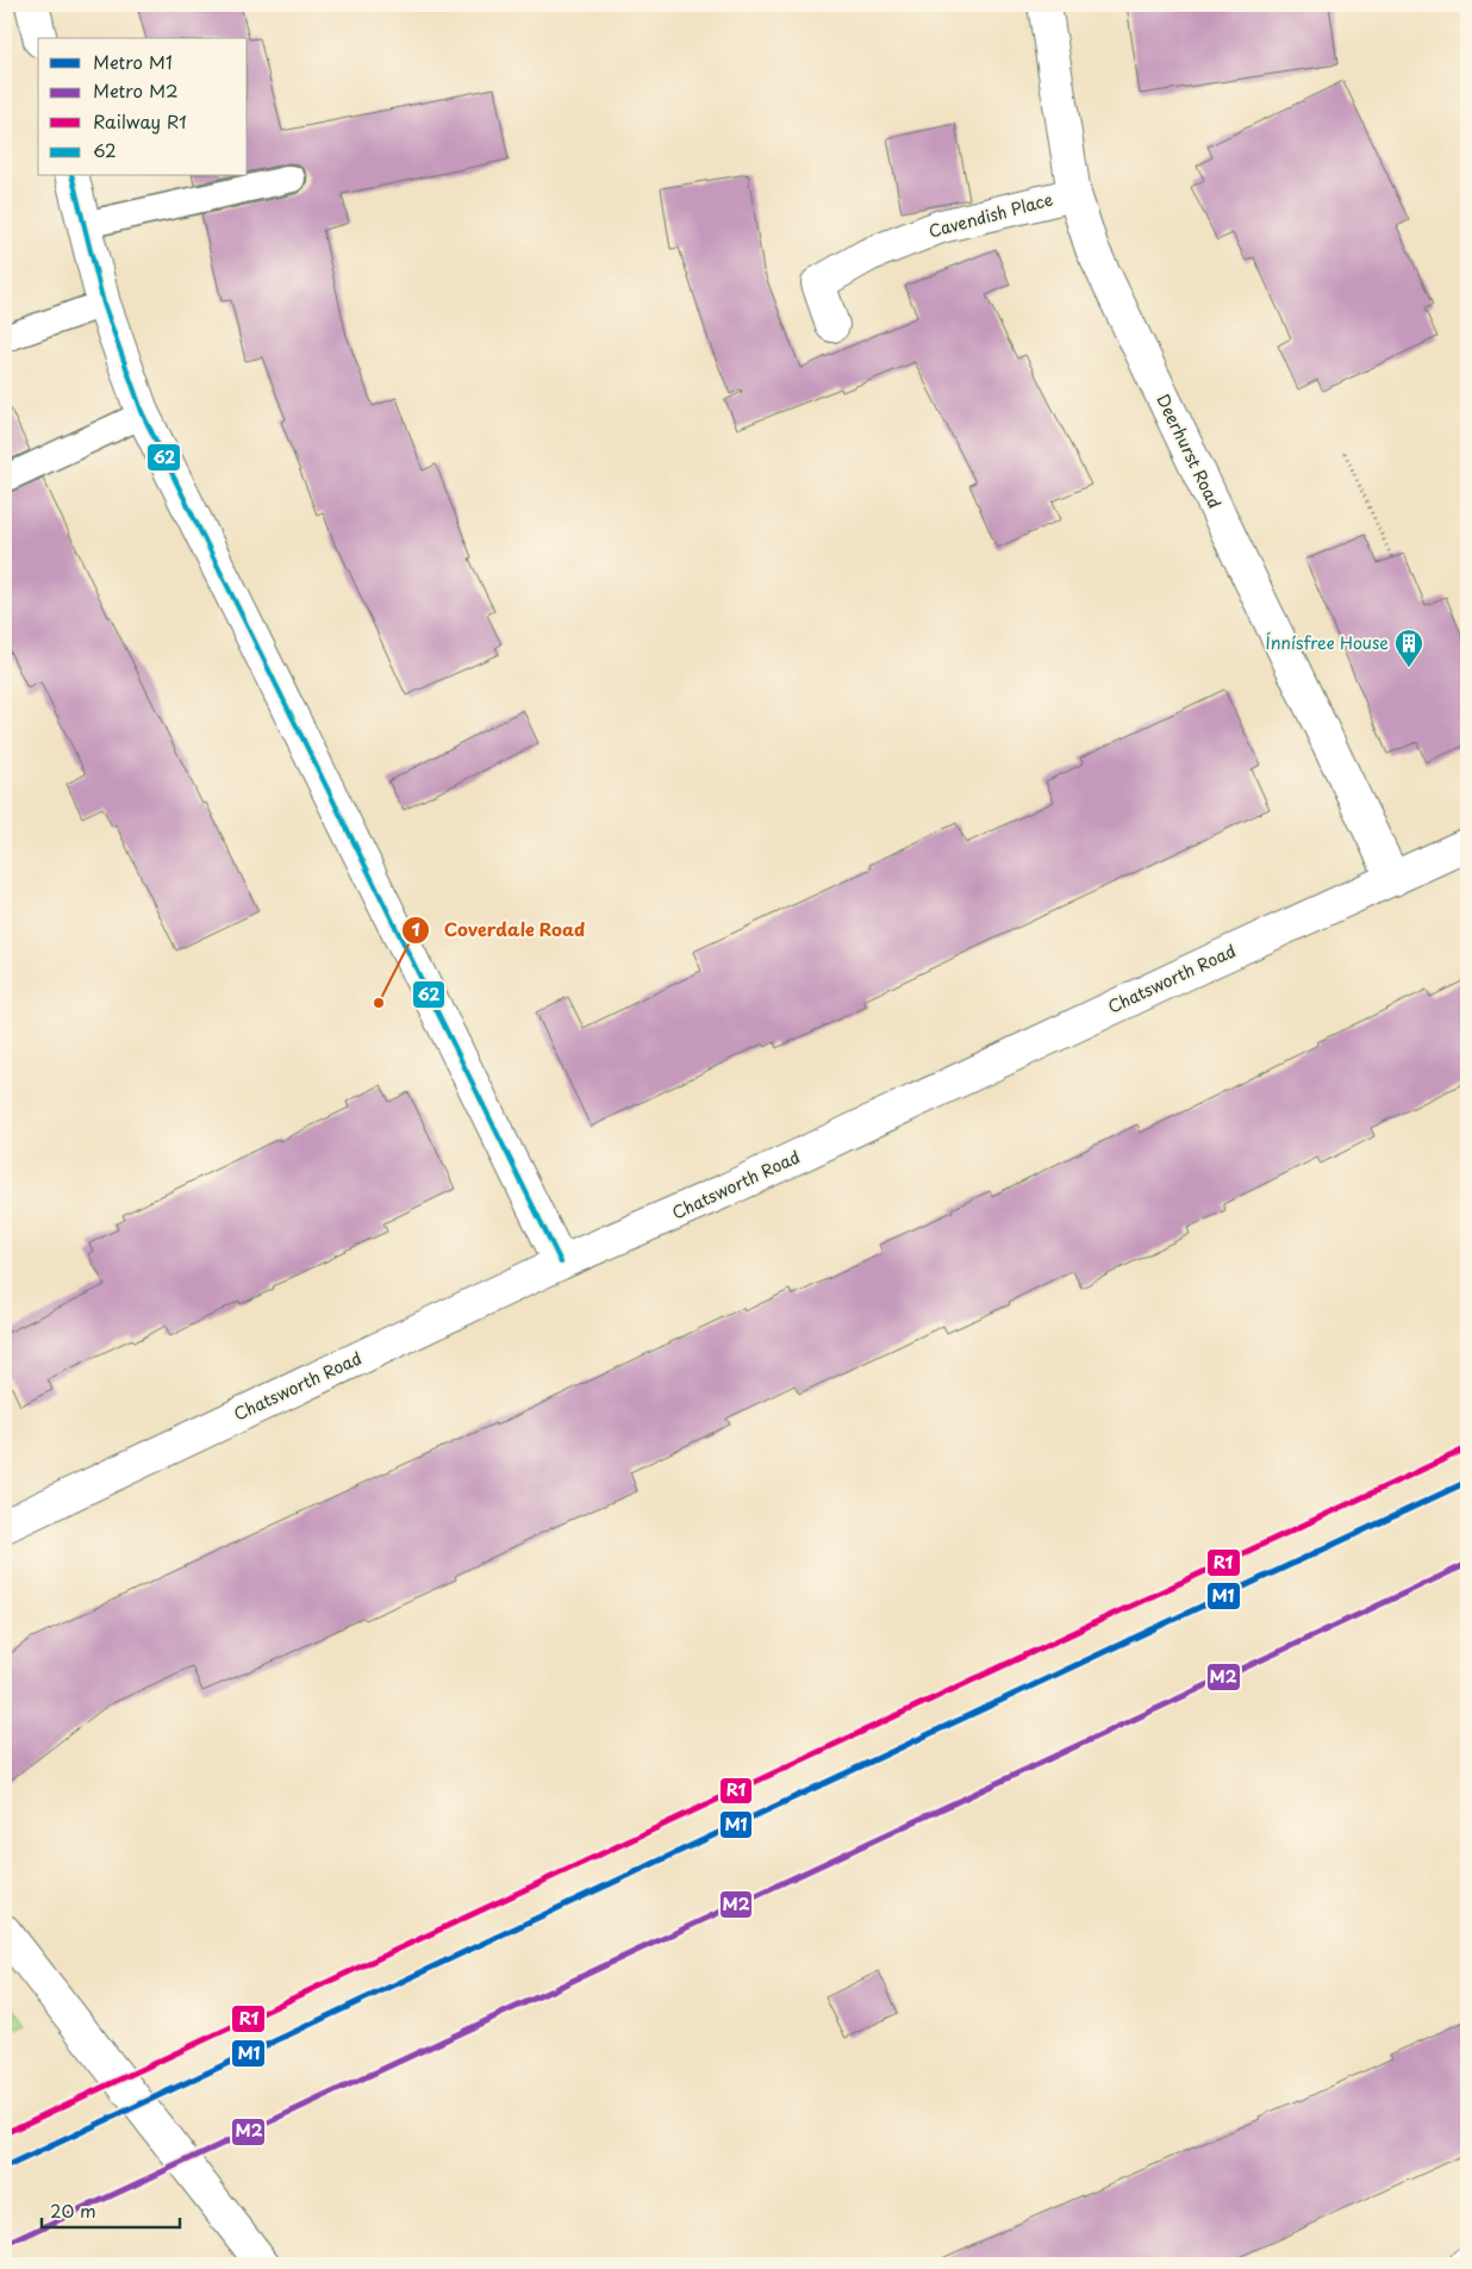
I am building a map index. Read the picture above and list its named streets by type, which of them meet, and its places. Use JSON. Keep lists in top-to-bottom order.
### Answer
{
  "streets": {
    "street": ["Cavendish Place", "Deerhurst Road", "Chatsworth Road"]
  },
  "crossings": [
    ["Cavendish Place", "Deerhurst Road"],
    ["Deerhurst Road", "Chatsworth Road"]
  ],
  "places": {
    "building": ["Ínnísfree House"],
    "other": ["Coverdale Road"]
  },
  "lines": [
    "transit line 62",
    "rail line R1",
    "metro line M1",
    "metro line M2"
  ],
  "legend": [
    "Metro M1",
    "Metro M2",
    "Railway R1",
    "62"
  ],
  "scale_bar": "20 m"
}
